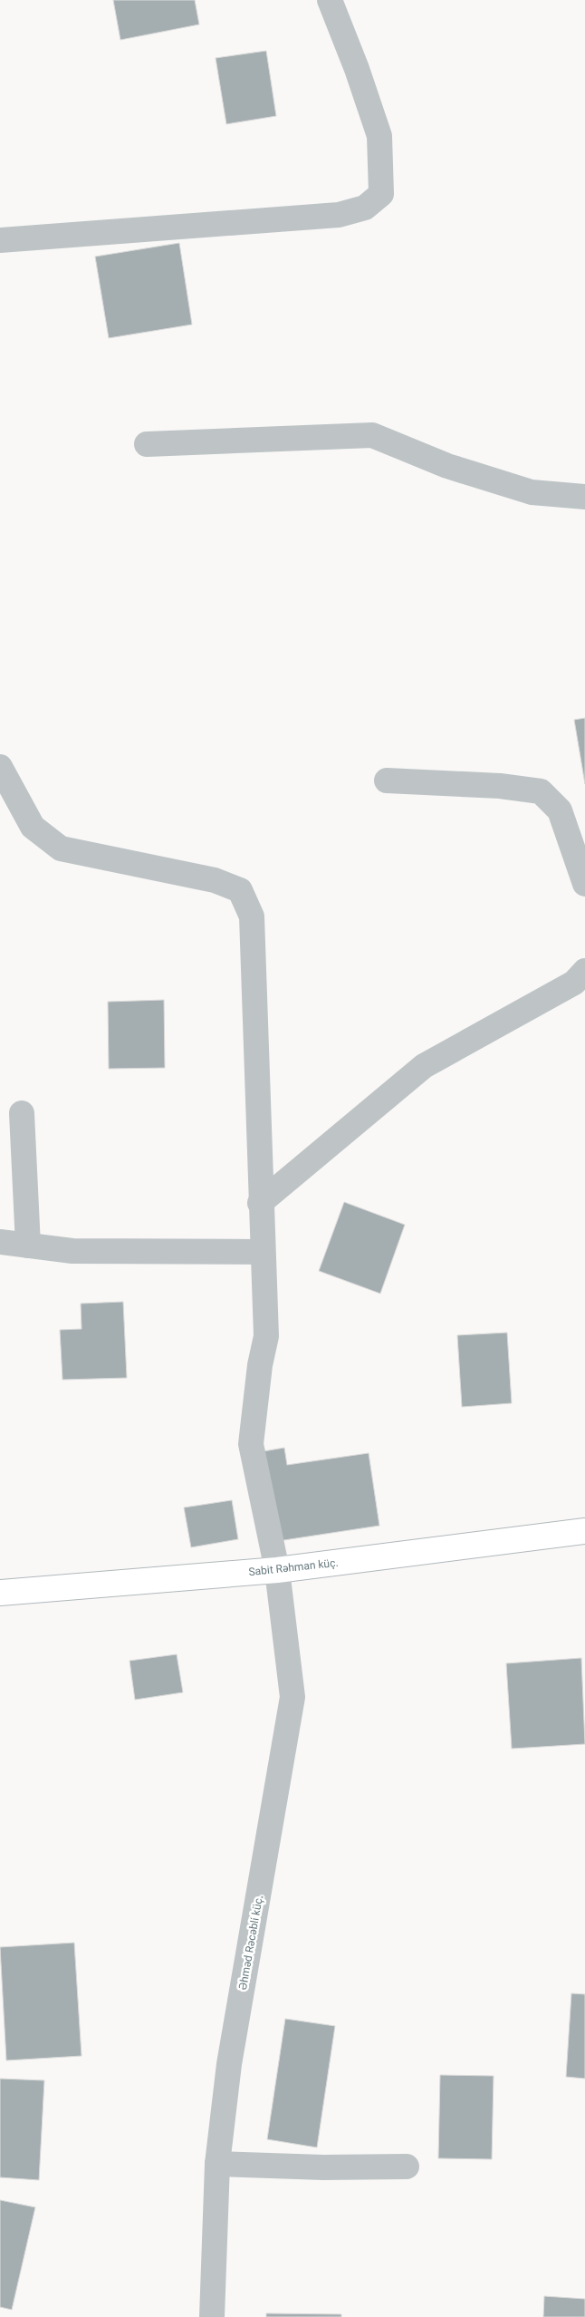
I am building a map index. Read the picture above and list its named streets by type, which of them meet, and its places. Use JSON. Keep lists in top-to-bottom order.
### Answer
{
  "streets": {
    "main road": ["Sabit Rəhman küç."],
    "street": ["Əhməd Rəcəbli küç."]
  },
  "crossings": [
    ["Sabit Rəhman küç.", "Əhməd Rəcəbli küç."]
  ]
}
